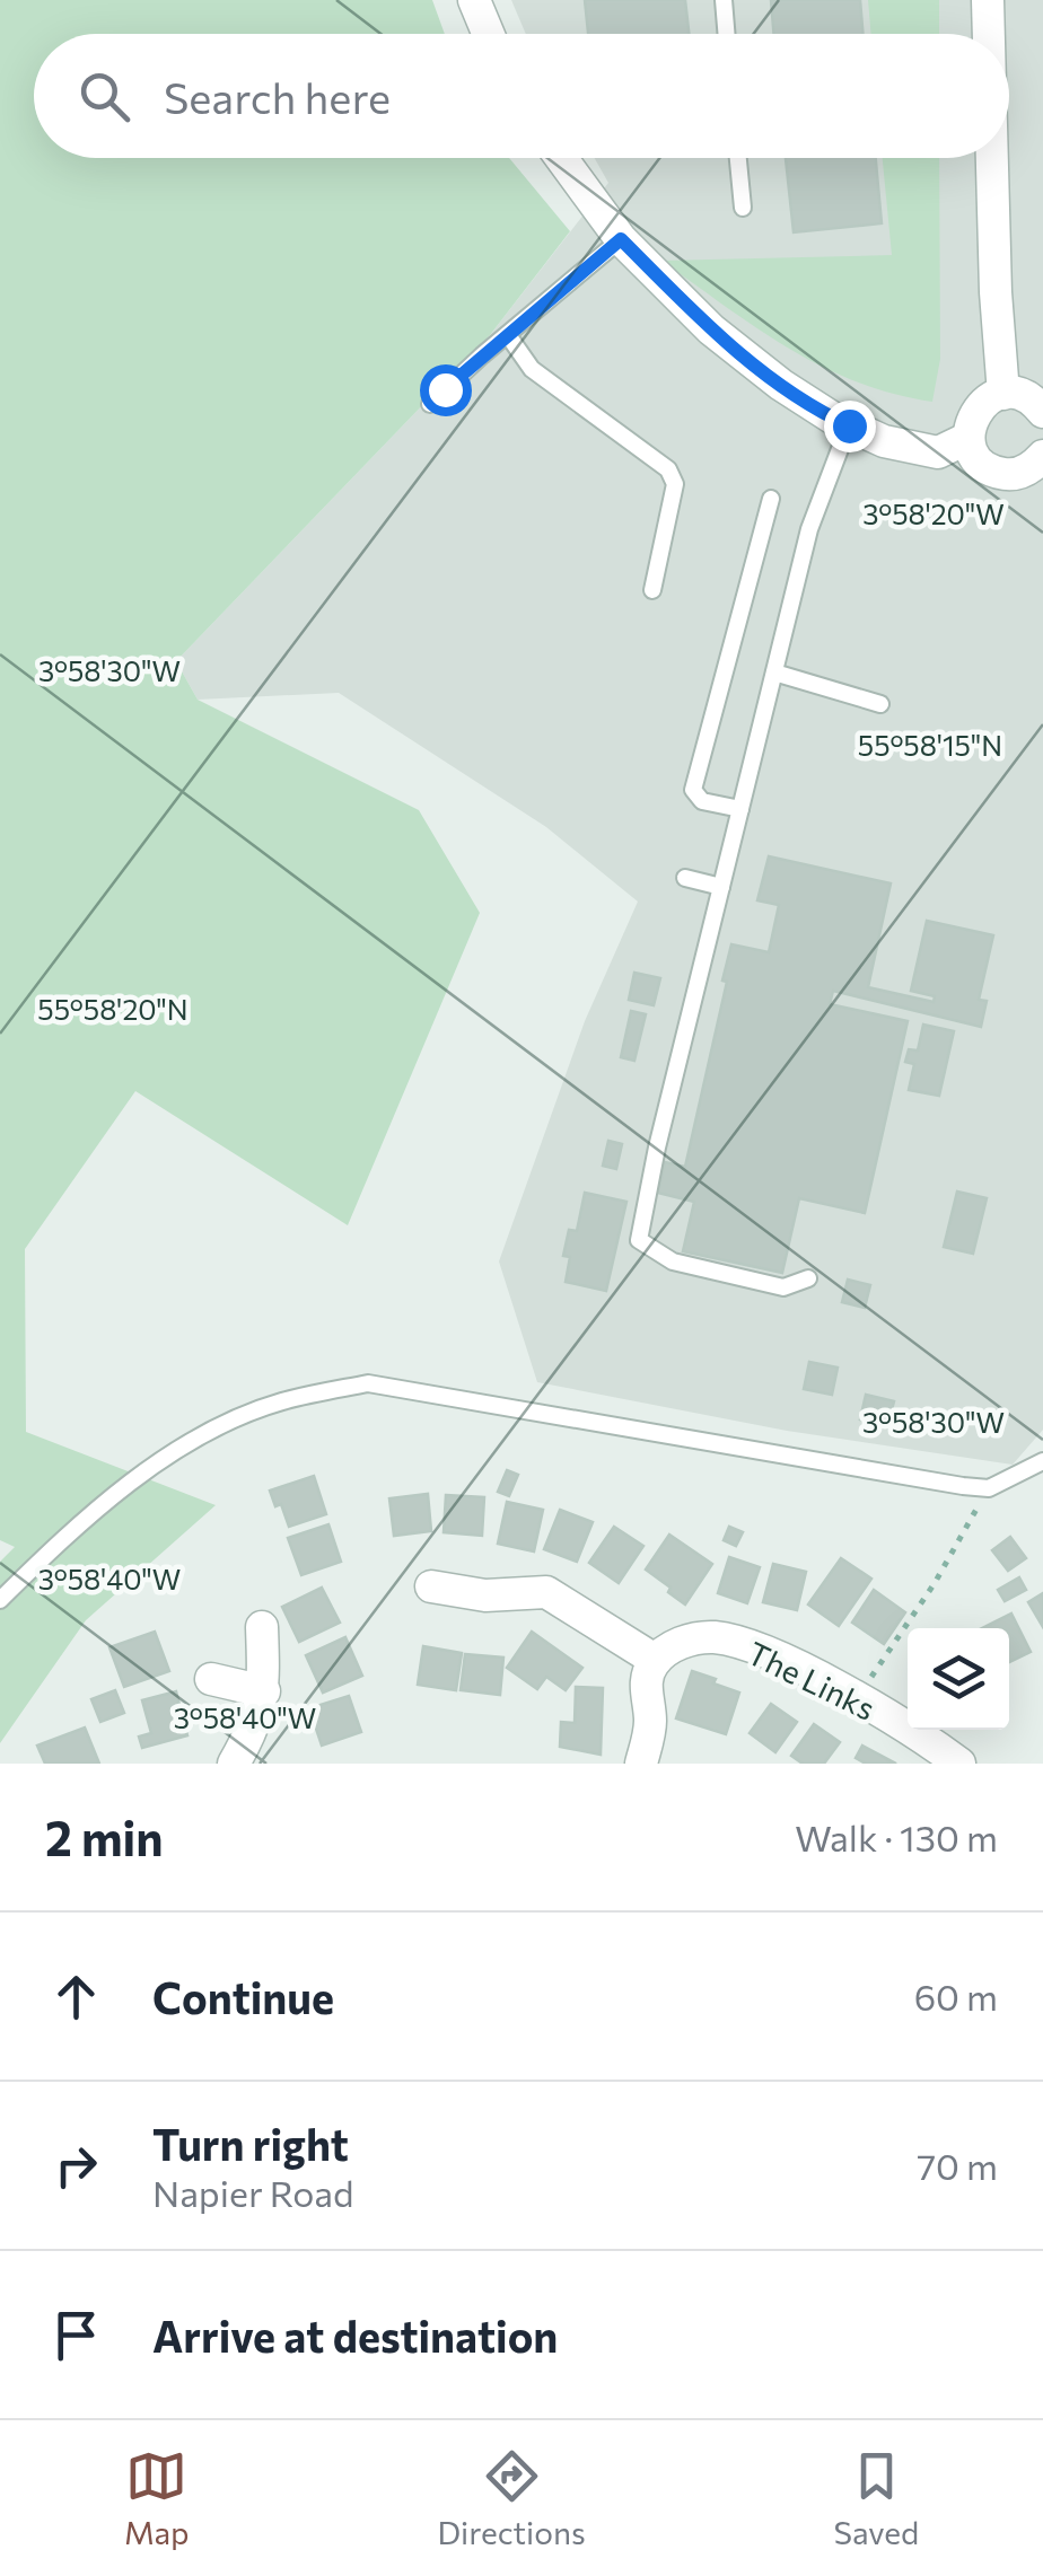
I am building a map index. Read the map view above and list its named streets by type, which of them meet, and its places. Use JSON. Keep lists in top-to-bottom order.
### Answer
{
  "streets": {
    "street": ["The Links"]
  },
  "page": {
    "search": "Search here",
    "heading": ["2 min", "Walk · 130 m"],
    "list": [
      ["Continue", "60 m"],
      ["Turn right", "Napier Road", "70 m"],
      "Arrive at destination"
    ],
    "nav": ["Map", "Directions", "Saved"]
  },
  "coordinates": [
    "3°58'20\"W",
    "3°58'30\"W",
    "55°58'15\"N",
    "55°58'20\"N",
    "3°58'40\"W"
  ]
}
